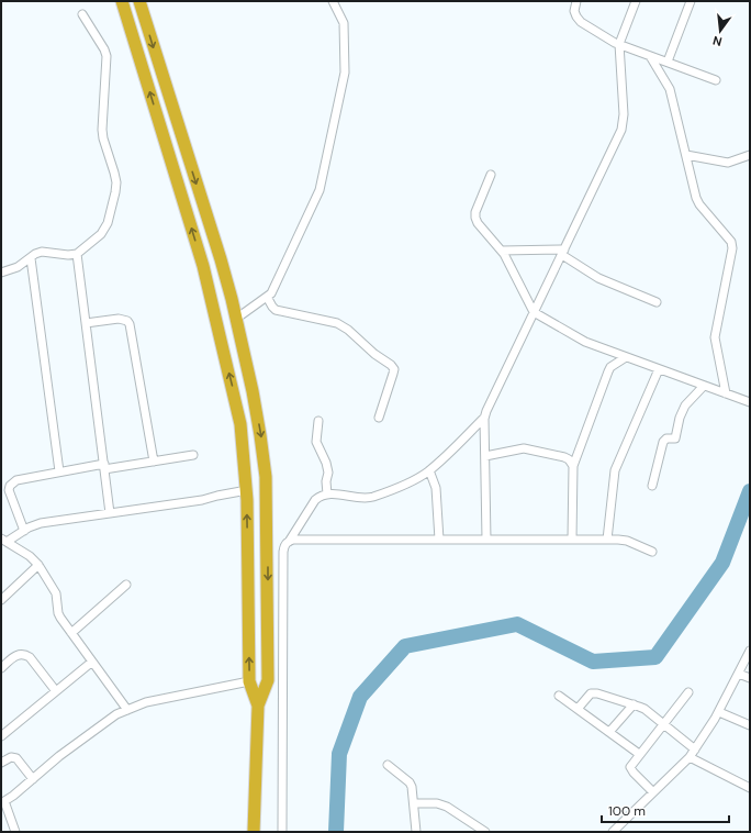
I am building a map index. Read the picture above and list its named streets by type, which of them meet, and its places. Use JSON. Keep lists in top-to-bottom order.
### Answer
{
  "scale_bar": "100 m",
  "north": "bottom"
}
